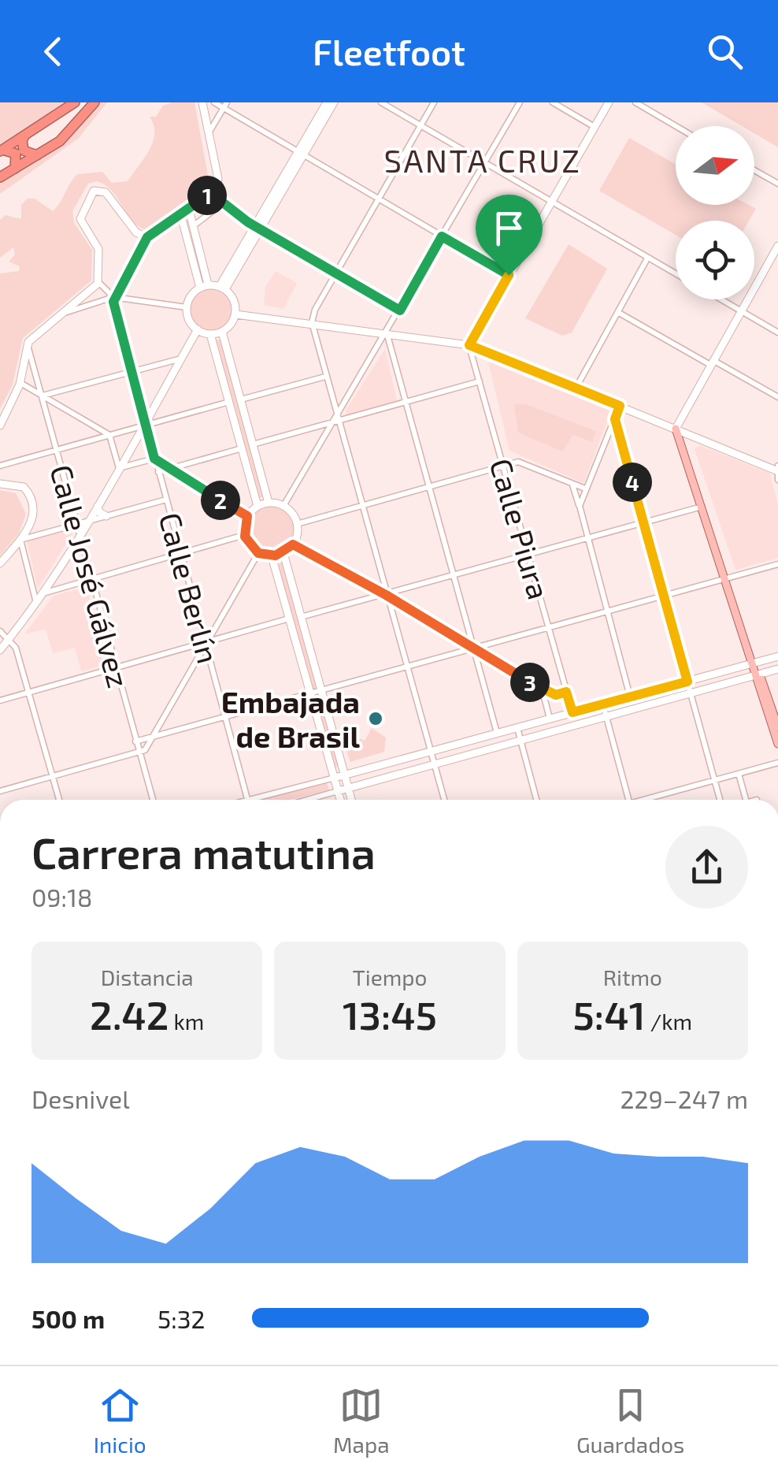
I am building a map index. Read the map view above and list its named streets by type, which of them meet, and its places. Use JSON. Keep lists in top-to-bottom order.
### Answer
{
  "streets": {
    "street": ["Calle Piura", "Calle José Gálvez", "Calle Berlín"]
  },
  "districts": ["SANTA CRUZ"],
  "places": ["Embajada de Brasil"],
  "north": "right",
  "page": {
    "header": "Fleetfoot",
    "pins": [
      "1",
      "4",
      "2",
      "3"
    ],
    "heading": ["Carrera matutina", "09:18"],
    "stats": [
      ["Distancia", "2.42 km"],
      ["Tiempo", "13:45"],
      ["Ritmo", "5:41 /km"]
    ],
    "chart": ["Desnivel", "229–247 m"],
    "list": [
      {
        "name": "500 m",
        "note": "5:32"
      }
    ],
    "tabs": ["Inicio", "Mapa", "Guardados"]
  }
}
